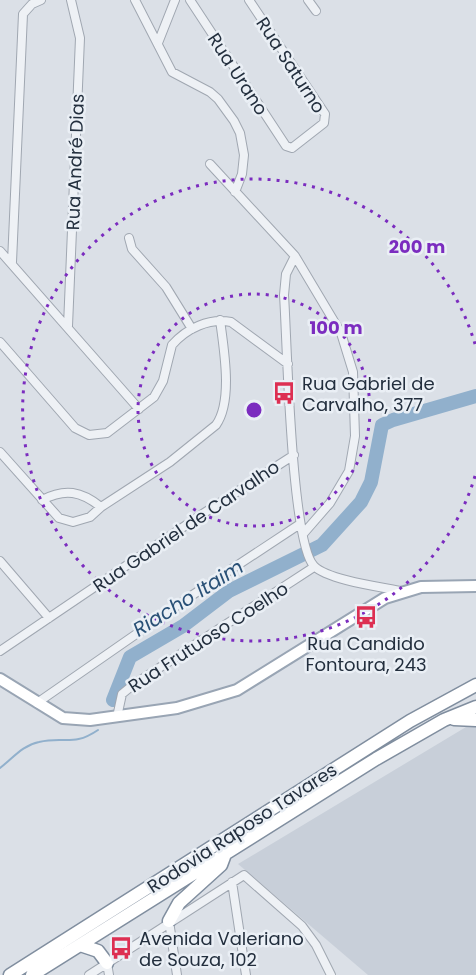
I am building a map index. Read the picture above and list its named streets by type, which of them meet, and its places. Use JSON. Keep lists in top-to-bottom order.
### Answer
{
  "streets": {
    "highway": ["Rodovia Raposo Tavares"],
    "street": [
      "Rua Saturno",
      "Rua Urano",
      "Rua André Dias",
      "Rua Gabriel de Carvalho",
      "Rua Frutuoso Coelho"
    ]
  },
  "crossings": [
    ["Rua Saturno", "Rua Urano"]
  ],
  "water": ["Riacho Itaim"],
  "places": {
    "bus stop": ["Rua Gabriel de Carvalho, 377", "Rua Candido Fontoura, 243", "Avenida Valeriano de Souza, 102"]
  },
  "rings": ["200 m", "100 m"]
}
